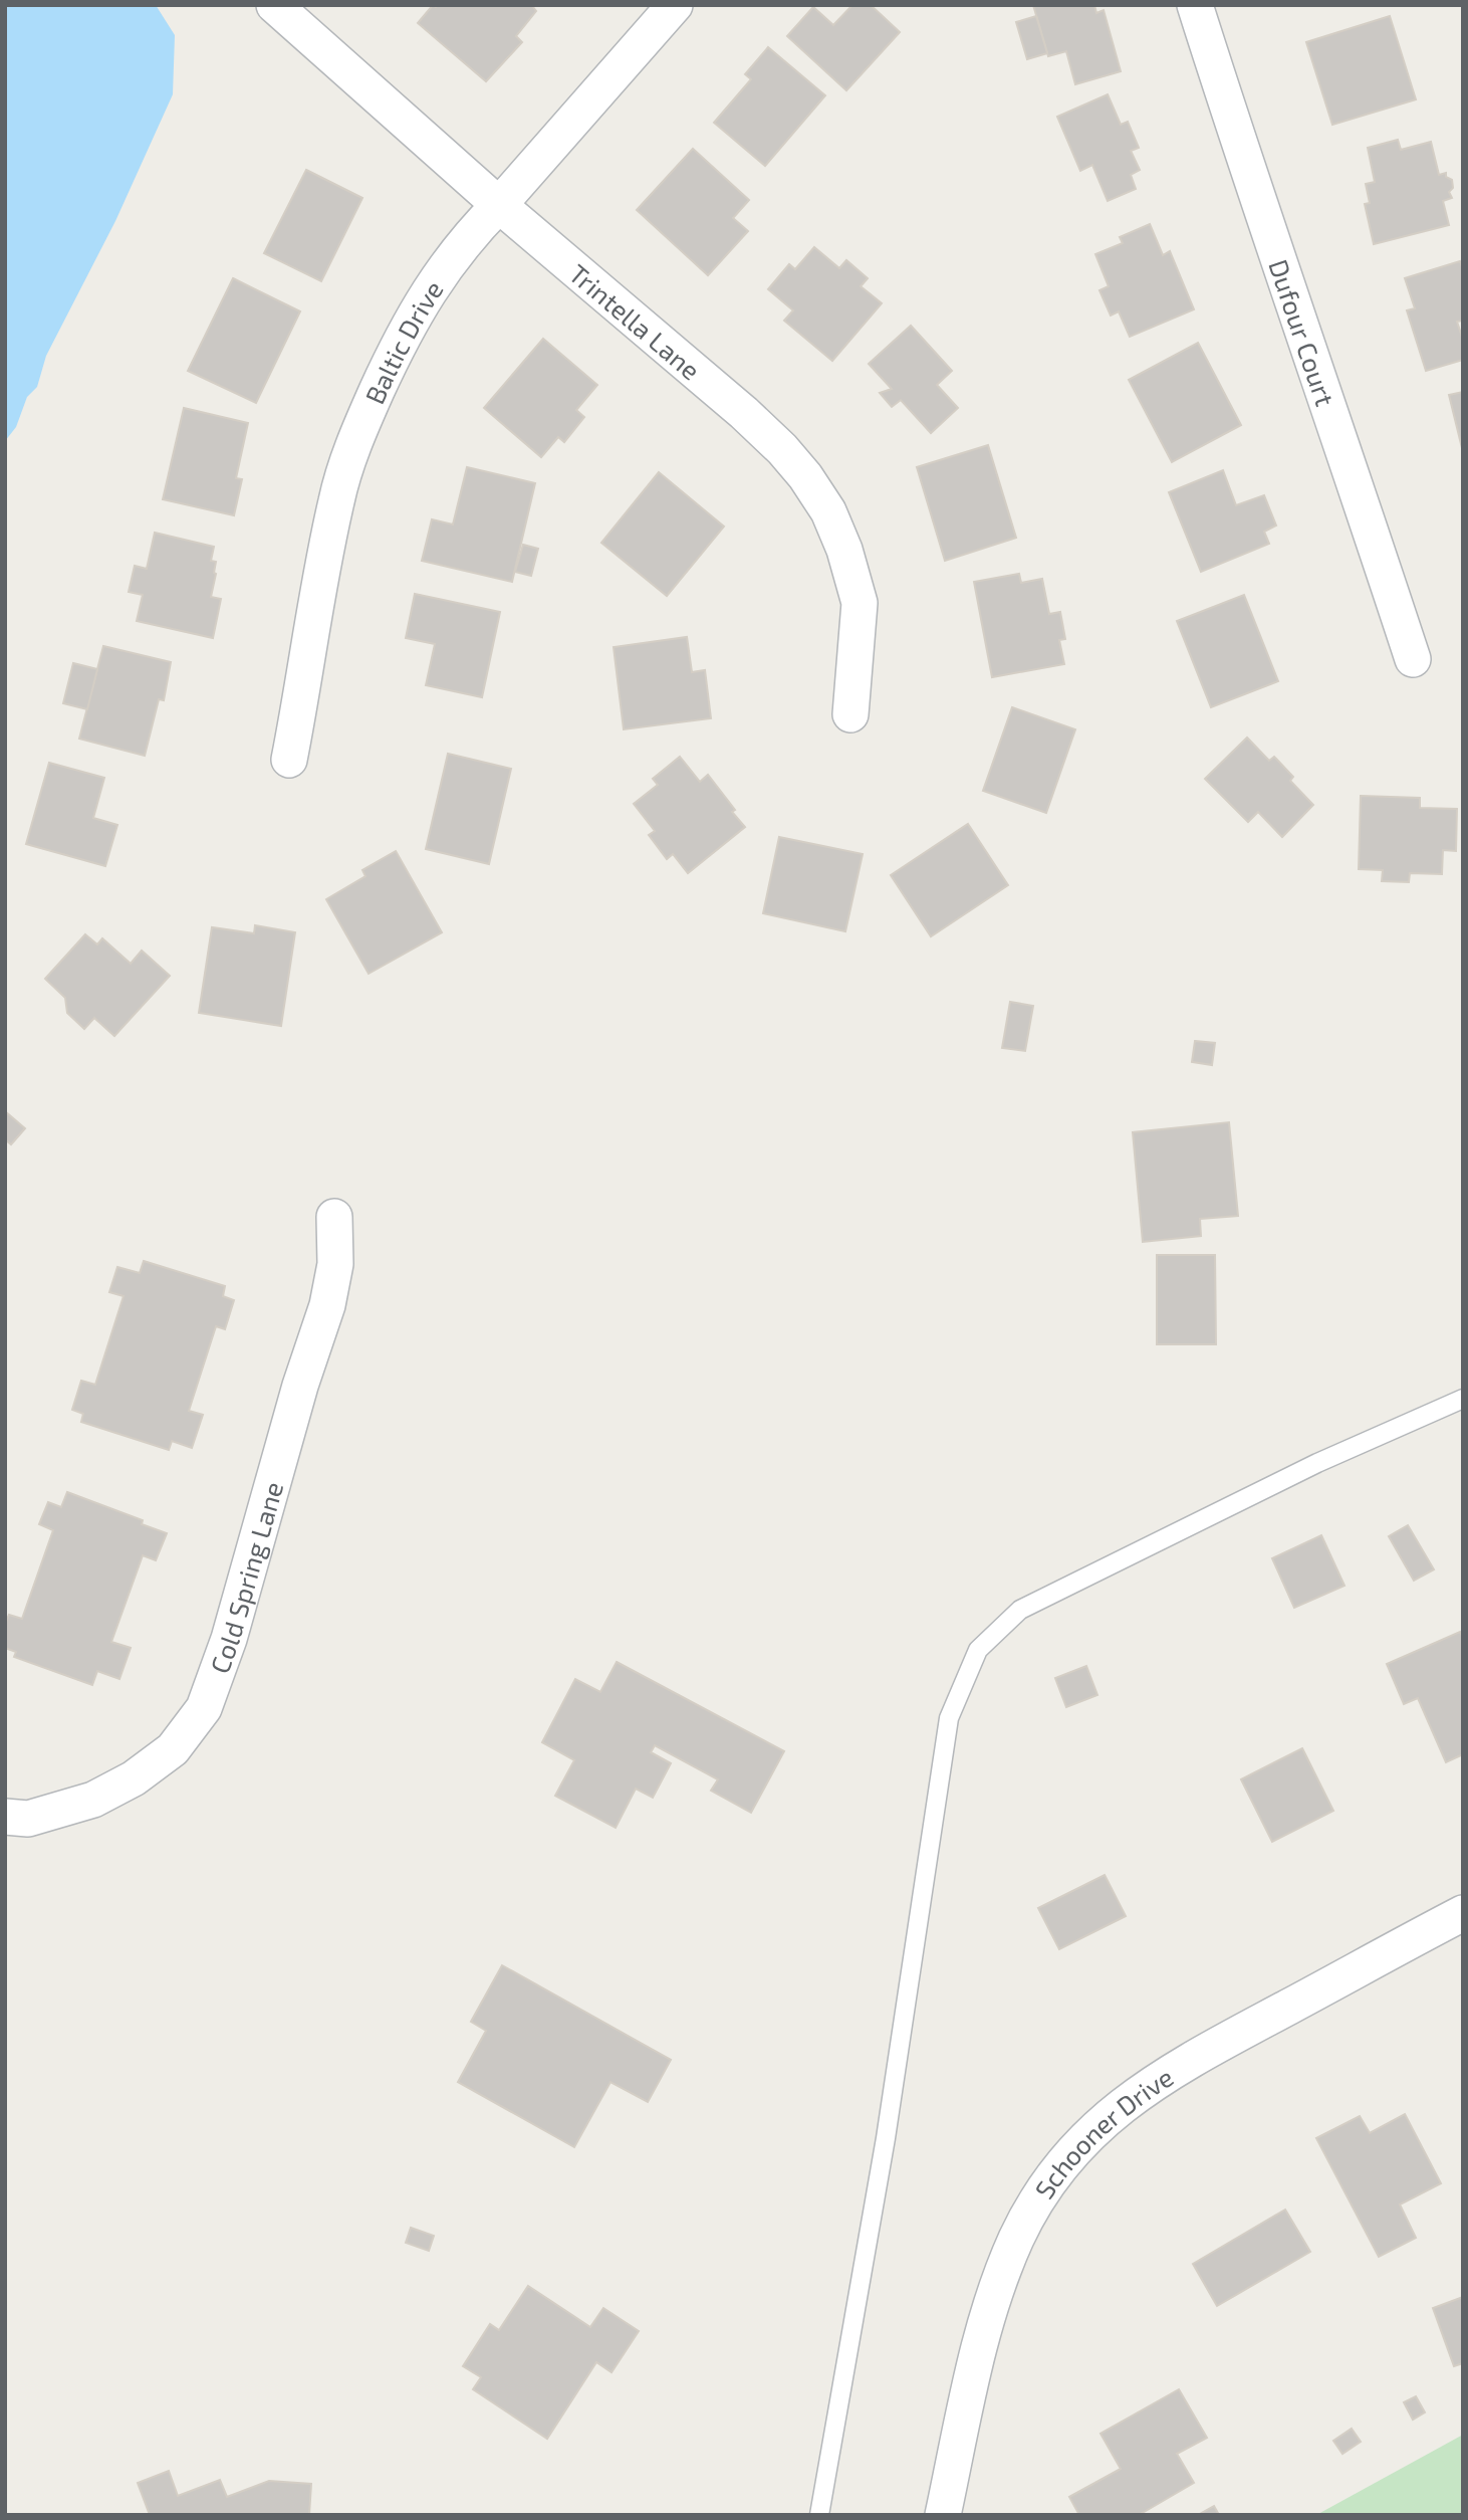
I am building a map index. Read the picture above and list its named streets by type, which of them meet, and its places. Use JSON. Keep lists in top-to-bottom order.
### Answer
{
  "streets": {
    "street": [
      "Trintella Lane",
      "Dufour Court",
      "Baltic Drive",
      "Cold Spring Lane",
      "Schooner Drive"
    ]
  },
  "crossings": [
    ["Trintella Lane", "Baltic Drive"]
  ]
}
